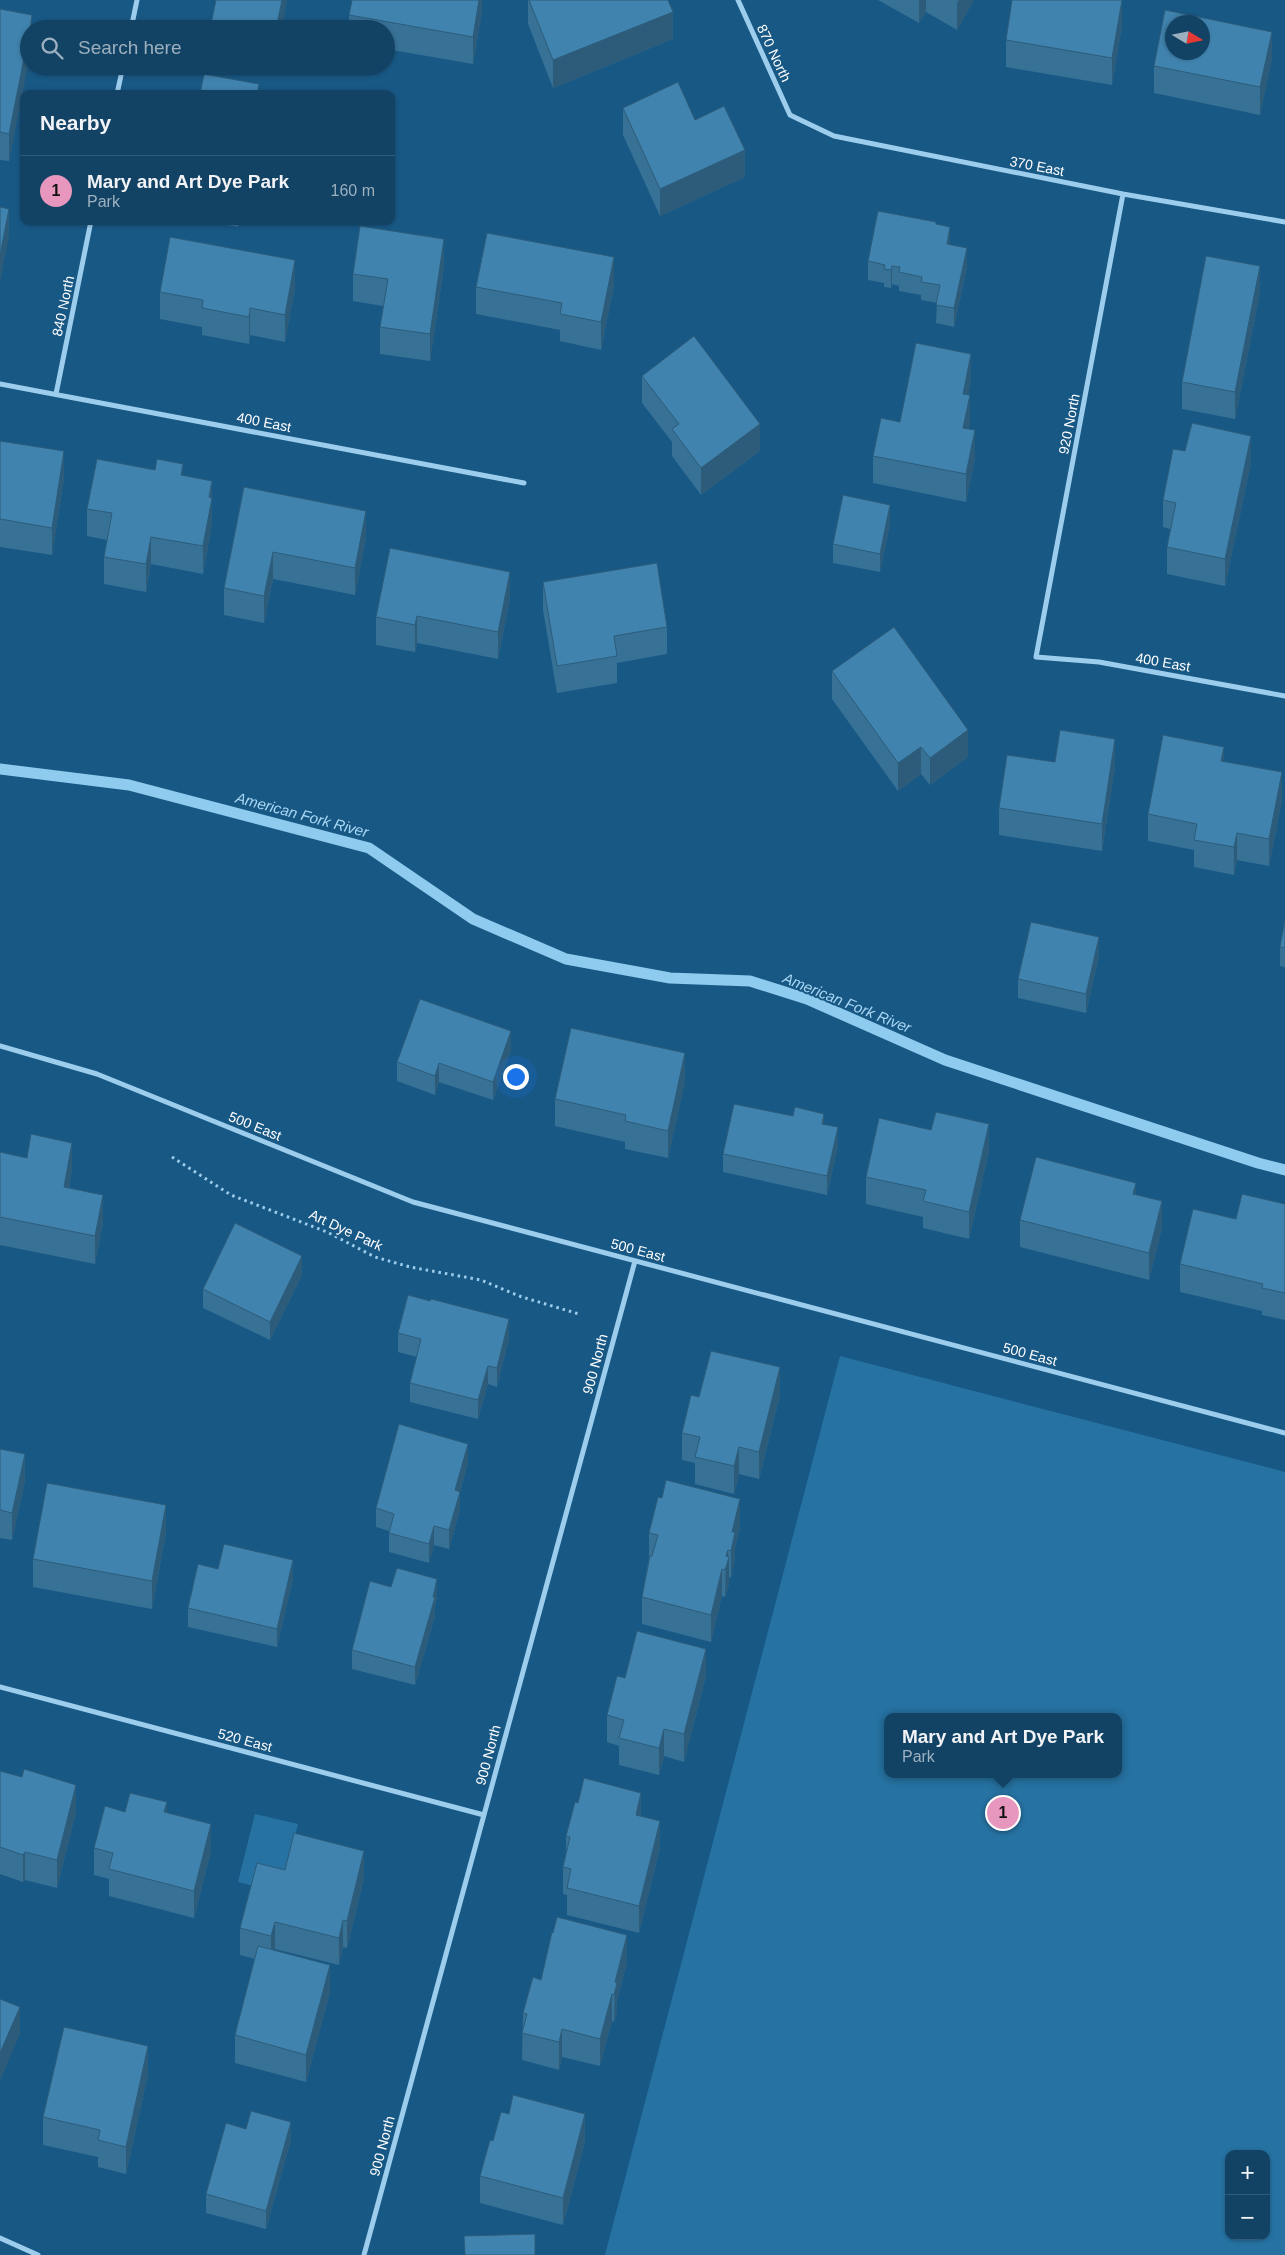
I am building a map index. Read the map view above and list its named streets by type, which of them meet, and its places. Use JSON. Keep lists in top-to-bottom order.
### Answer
{
  "streets": {
    "street": [
      "870 North",
      "370 East",
      "840 North",
      "400 East",
      "920 North",
      "500 East",
      "900 North",
      "520 East"
    ],
    "path": ["Art Dye Park"]
  },
  "crossings": [
    ["870 North", "370 East"],
    ["370 East", "920 North"],
    ["840 North", "400 East"],
    ["400 East", "920 North"],
    ["500 East", "900 North"],
    ["900 North", "520 East"]
  ],
  "water": ["American Fork River"],
  "north": "right",
  "page": {
    "search": "Search here",
    "heading": "Nearby",
    "list": [
      {
        "mark": "1",
        "name": "Mary and Art Dye Park",
        "note": "Park",
        "value": "160 m"
      }
    ],
    "popup": ["Mary and Art Dye Park", "Park"],
    "pins": "1",
    "map_buttons": ["+", "−"]
  }
}
